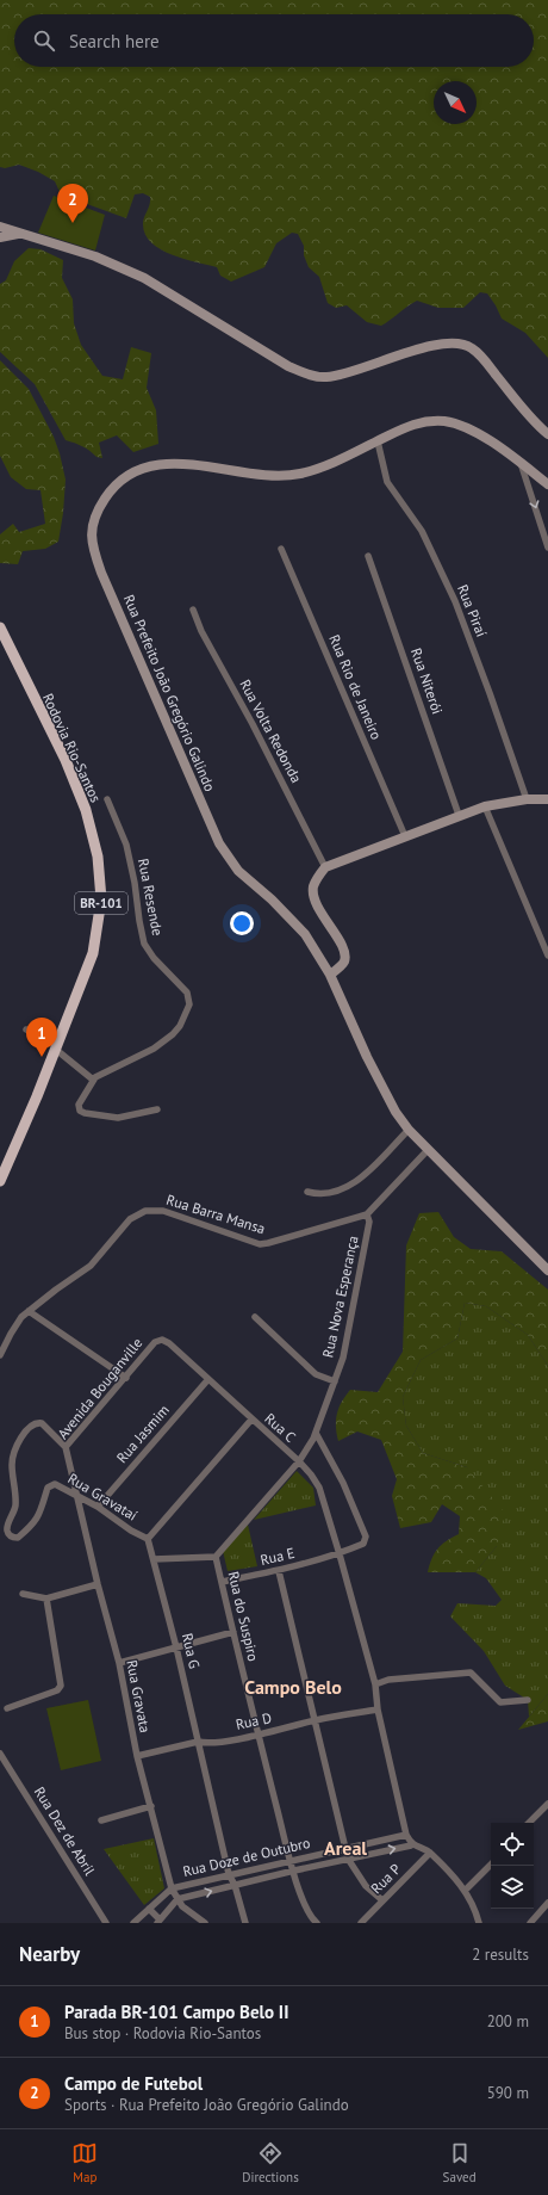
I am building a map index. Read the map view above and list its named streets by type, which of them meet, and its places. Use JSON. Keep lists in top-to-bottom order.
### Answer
{
  "streets": {
    "highway": ["Rodovia Rio-Santos", "BR-101"],
    "main road": ["Rua Prefeito João Gregório Galindo"],
    "street": [
      "Rua Piraí",
      "Rua Niterói",
      "Rua Rio de Janeiro",
      "Rua Volta Redonda",
      "Rua Resende",
      "Rua Barra Mansa",
      "Rua Nova Esperança",
      "Avenida Bouganville",
      "Rua C",
      "Rua Jasmim",
      "Rua Gravataí",
      "Rua E",
      "Rua do Suspiro",
      "Rua G",
      "Rua Gravata",
      "Rua D",
      "Rua Dez de Abril",
      "Rua Doze de Outubro",
      "Rua P"
    ]
  },
  "crossings": [
    ["Rua Piraí", "Rua Prefeito João Gregório Galindo"],
    ["Rua Barra Mansa", "Rua Nova Esperança"],
    ["Rua Nova Esperança", "Rua C"],
    ["Rua Nova Esperança", "Rua E"],
    ["Rua Nova Esperança", "Rua do Suspiro"],
    ["Avenida Bouganville", "Rua C"],
    ["Avenida Bouganville", "Rua Gravataí"],
    ["Avenida Bouganville", "Rua Gravata"],
    ["Rua C", "Rua Jasmim"],
    ["Rua C", "Rua E"],
    ["Rua C", "Rua do Suspiro"],
    ["Rua Jasmim", "Rua Gravataí"],
    ["Rua Gravataí", "Rua G"],
    ["Rua Gravataí", "Rua Gravata"],
    ["Rua E", "Rua do Suspiro"],
    ["Rua do Suspiro", "Rua D"],
    ["Rua do Suspiro", "Rua Doze de Outubro"],
    ["Rua G", "Rua D"],
    ["Rua G", "Rua Doze de Outubro"],
    ["Rua Gravata", "Rua D"],
    ["Rua Gravata", "Rua Doze de Outubro"]
  ],
  "districts": ["Campo Belo", "Areal"],
  "north": "bottom right",
  "page": {
    "search": "Search here",
    "pins": ["2", "1"],
    "heading": ["Nearby", "2 results"],
    "list": [
      {
        "mark": "1",
        "name": "Parada BR-101 Campo Belo II",
        "note": "Bus stop · Rodovia Rio-Santos",
        "value": "200 m"
      },
      {
        "mark": "2",
        "name": "Campo de Futebol",
        "note": "Sports · Rua Prefeito João Gregório Galindo",
        "value": "590 m"
      }
    ],
    "nav": ["Map", "Directions", "Saved"]
  }
}
